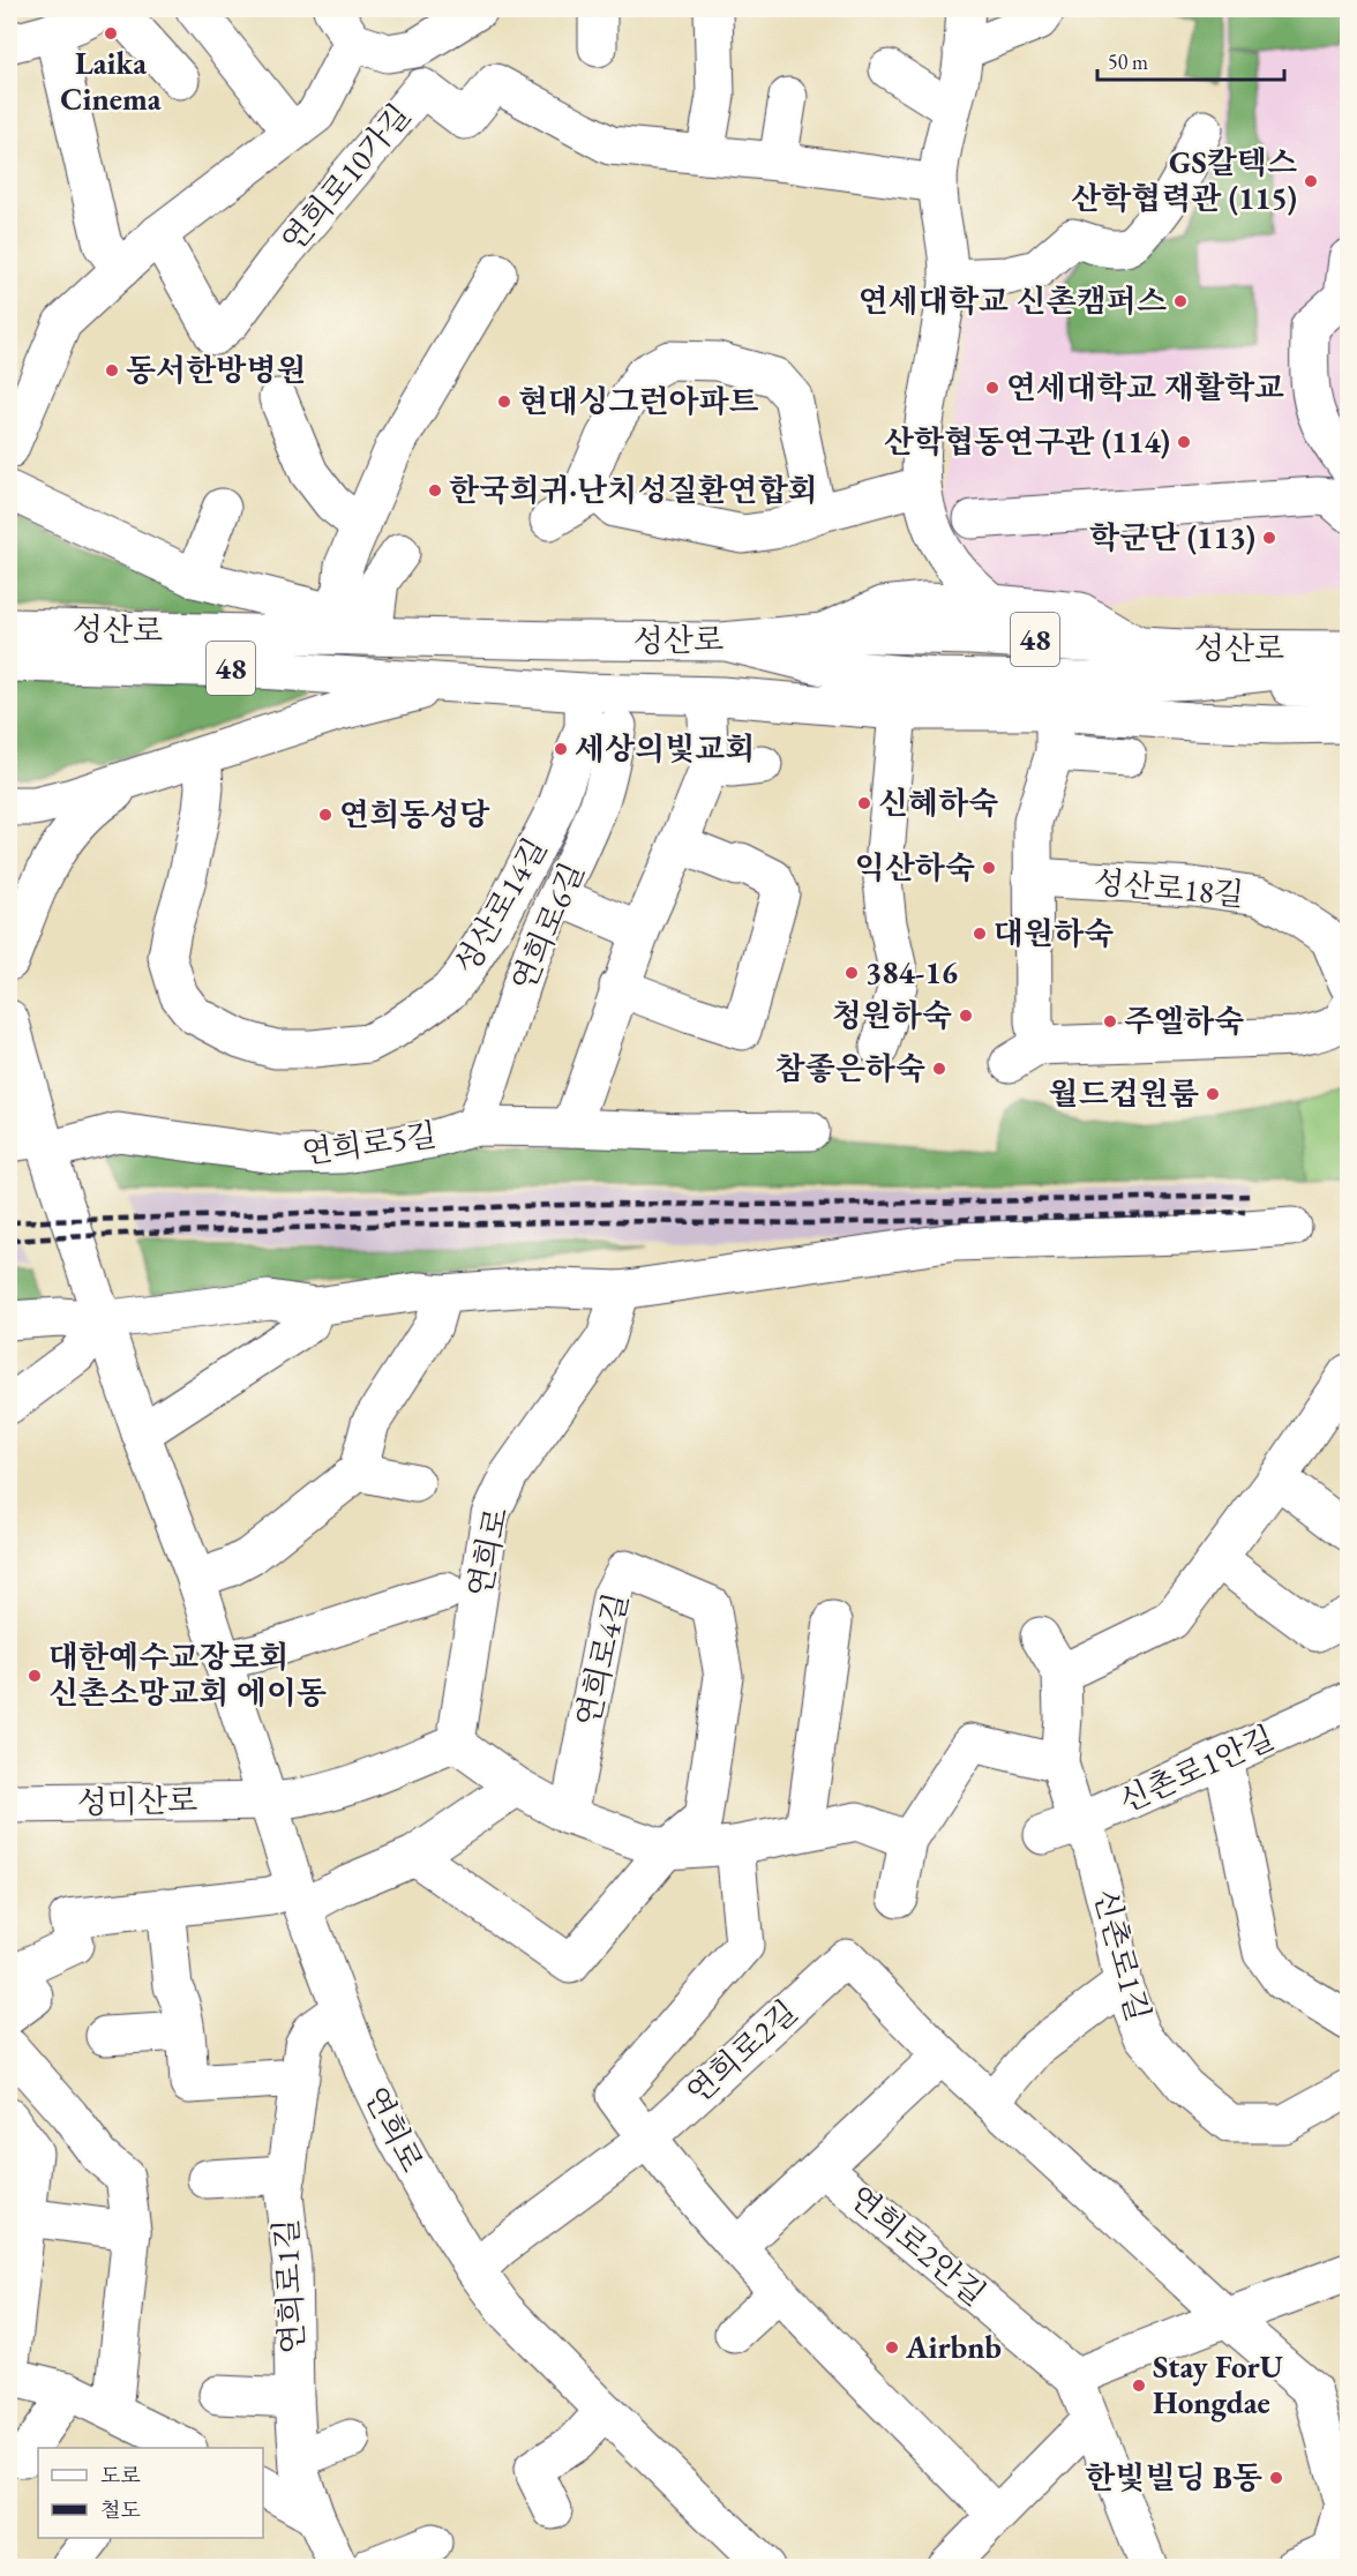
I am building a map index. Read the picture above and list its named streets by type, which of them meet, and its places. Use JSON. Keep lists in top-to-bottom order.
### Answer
{
  "streets": {
    "street": [
      "연희로10가길",
      "성산로",
      "48",
      "성산로18길",
      "성산로14길",
      "연희로6길",
      "연희로5길",
      "연희로",
      "연희로4길",
      "신촌로1안길",
      "성미산로",
      "신촌로1길",
      "연희로2길",
      "연희로2안길",
      "연희로1길"
    ]
  },
  "crossings": [
    ["성산로", "성산로14길"],
    ["연희로6길", "연희로5길"],
    ["연희로5길", "연희로"],
    ["연희로", "성미산로"],
    ["연희로", "연희로2길"],
    ["연희로", "연희로1길"],
    ["신촌로1안길", "신촌로1길"],
    ["연희로2길", "연희로2안길"]
  ],
  "places": [
    "Laika Cinema",
    "GS칼텍스 산학협력관 (115)",
    "연세대학교 신촌캠퍼스",
    "동서한방병원",
    "연세대학교 재활학교",
    "현대싱그런아파트",
    "산학협동연구관 (114)",
    "한국희귀·난치성질환연합회",
    "학군단 (113)",
    "세상의빛교회",
    "신혜하숙",
    "연희동성당",
    "익산하숙",
    "대원하숙",
    "384-16",
    "청원하숙",
    "주엘하숙",
    "참좋은하숙",
    "월드컵원룸",
    "대한예수교장로회 신촌소망교회 에이동",
    "Airbnb",
    "Stay ForU Hongdae",
    "한빛빌딩 B동"
  ],
  "legend": ["도로", "철도"],
  "scale_bar": "50 m"
}
